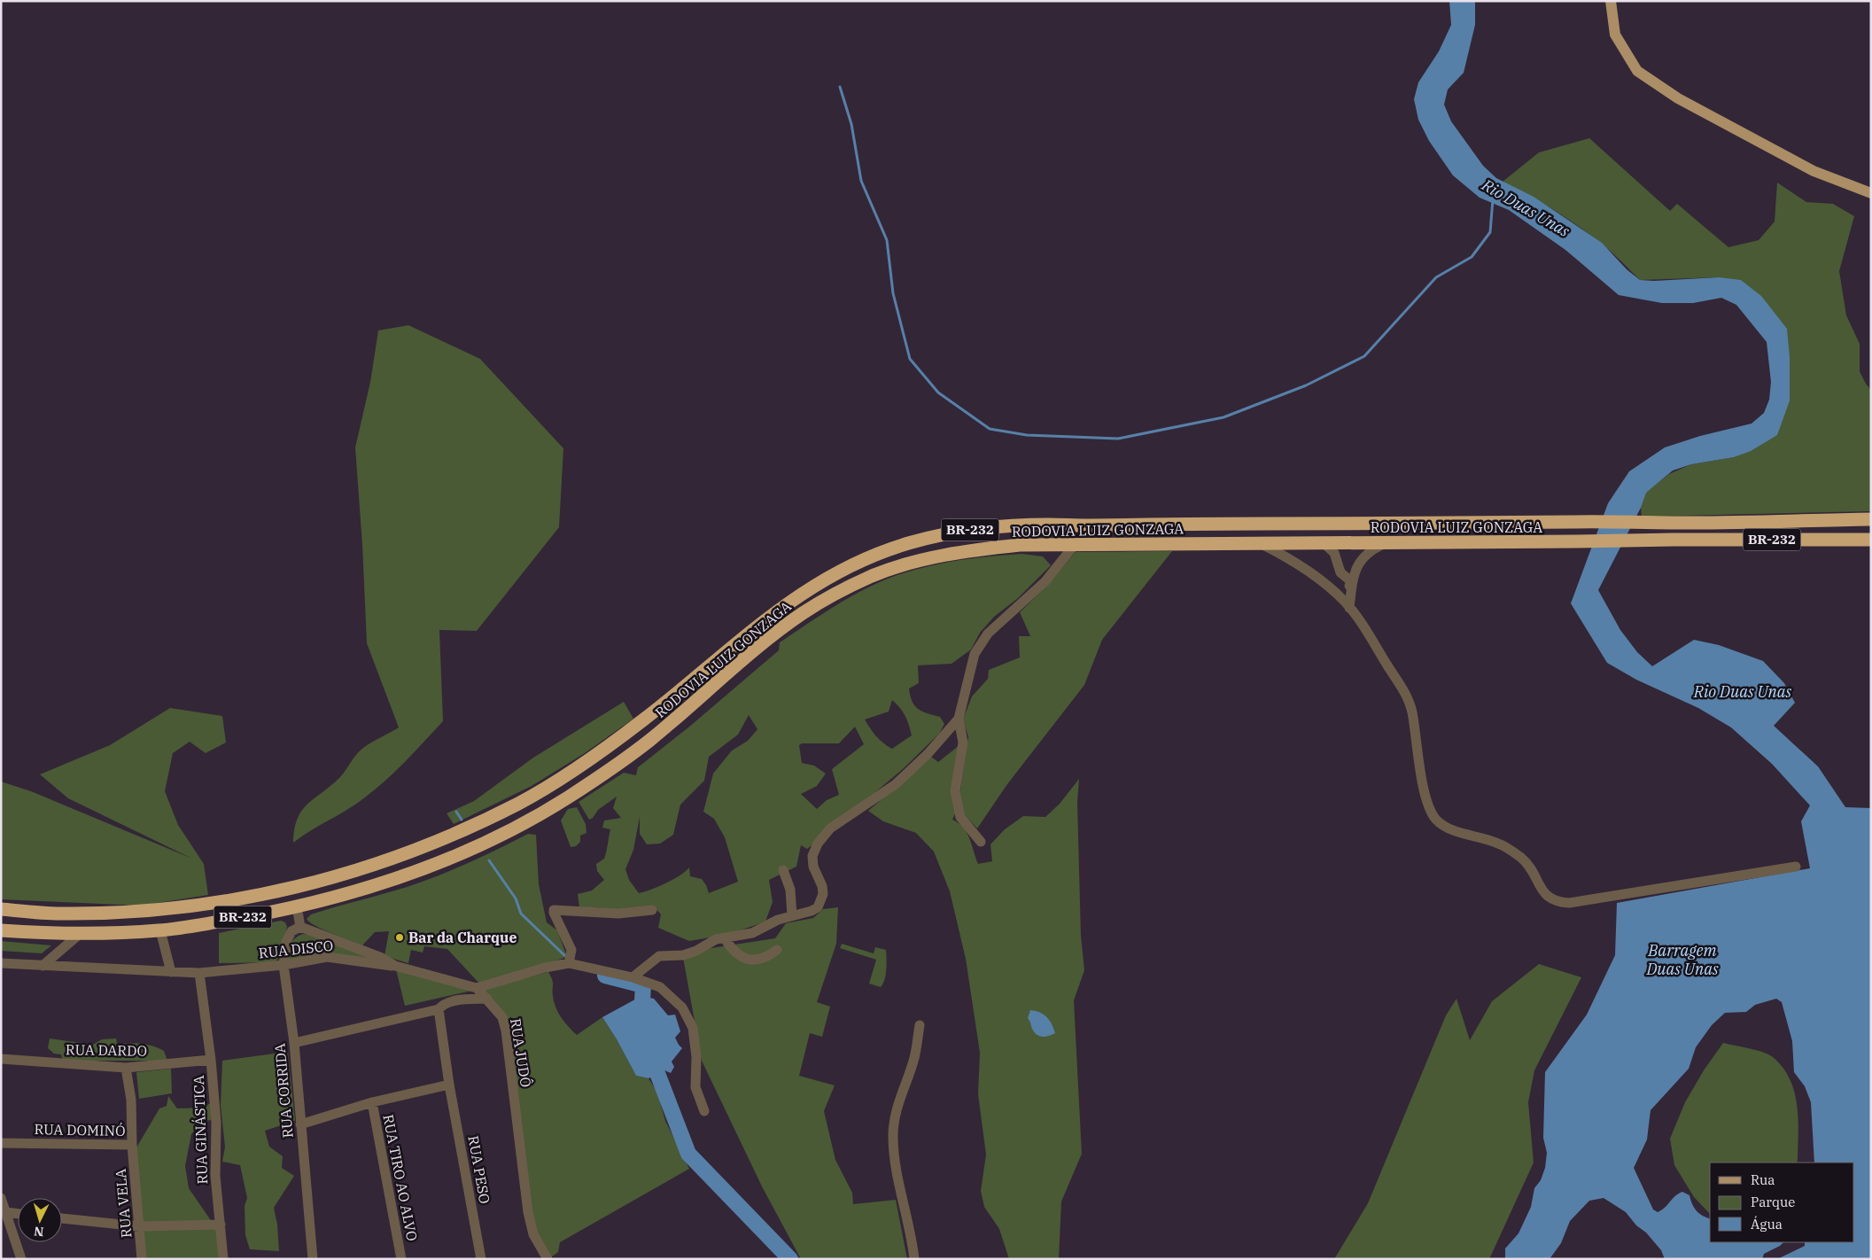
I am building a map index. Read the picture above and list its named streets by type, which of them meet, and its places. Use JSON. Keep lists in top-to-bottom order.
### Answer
{
  "streets": {
    "highway": ["RODOVIA LUIZ GONZAGA", "BR-232"],
    "street": [
      "RUA DISCO",
      "RUA DARDO",
      "RUA JUDÔ",
      "RUA CORRIDA",
      "RUA DOMINÓ",
      "RUA GINÁSTICA",
      "RUA PESO",
      "RUA TIRO AO ALVO",
      "RUA VELA"
    ]
  },
  "crossings": [
    ["RUA DISCO", "RUA JUDÔ"],
    ["RUA DISCO", "RUA CORRIDA"],
    ["RUA DISCO", "RUA GINÁSTICA"],
    ["RUA DARDO", "RUA DOMINÓ"],
    ["RUA DARDO", "RUA GINÁSTICA"],
    ["RUA JUDÔ", "RUA CORRIDA"],
    ["RUA DOMINÓ", "RUA VELA"]
  ],
  "water": ["Rio Duas Unas", "Barragem Duas Unas"],
  "places": ["Bar da Charque"],
  "legend": ["Rua", "Parque", "Água"],
  "north": "bottom"
}
